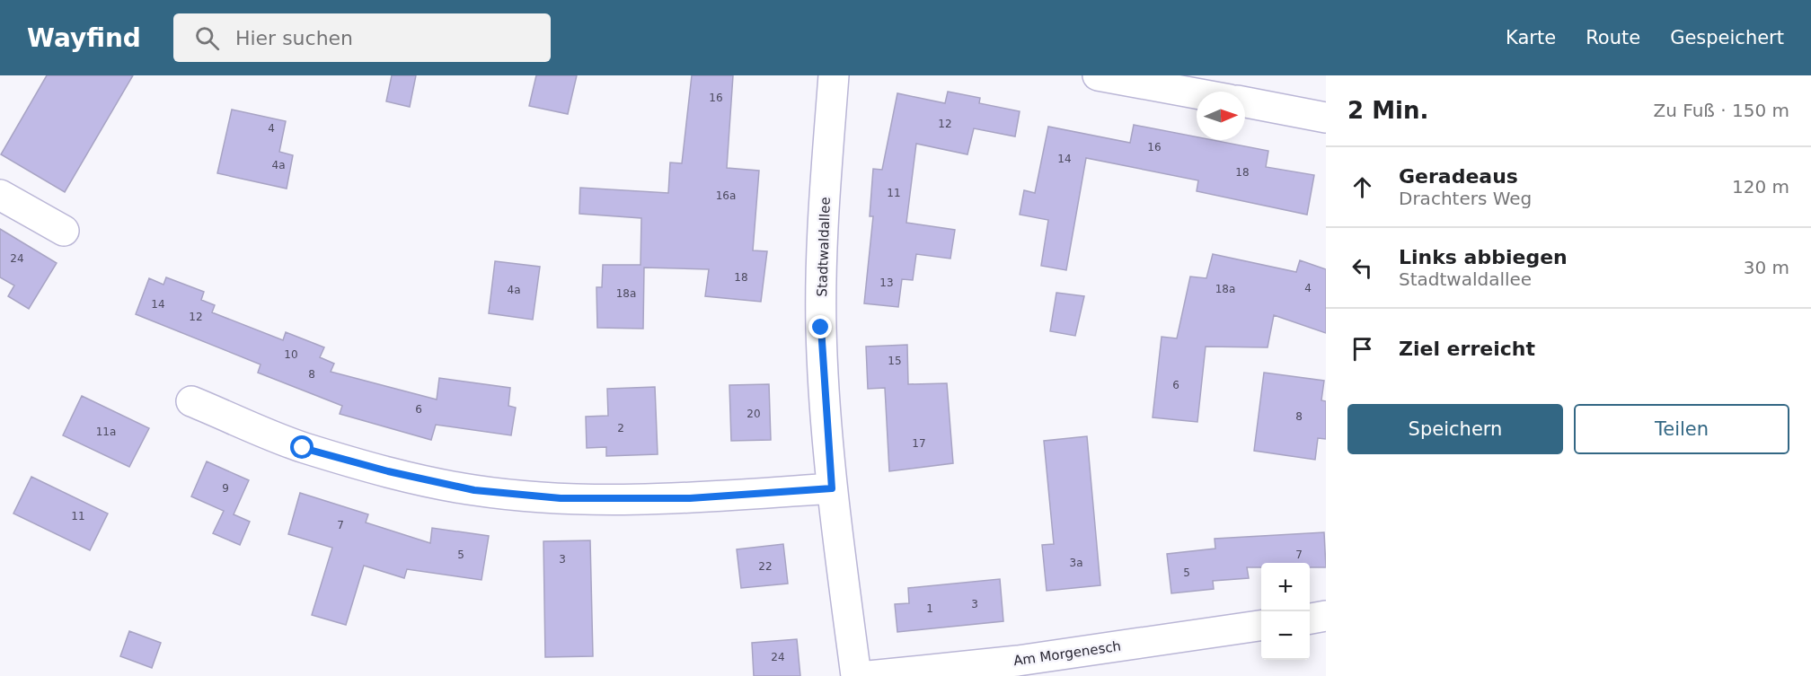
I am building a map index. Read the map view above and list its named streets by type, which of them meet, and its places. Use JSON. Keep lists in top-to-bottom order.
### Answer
{
  "streets": {
    "street": ["Stadtwaldallee", "Am Morgenesch"]
  },
  "house_numbers": [
    "16",
    "12",
    "4",
    "16",
    "14",
    "4a",
    "18",
    "11",
    "16a",
    "24",
    "18",
    "13",
    "4",
    "18a",
    "4a",
    "18a",
    "14",
    "12",
    "10",
    "15",
    "8",
    "6",
    "6",
    "20",
    "8",
    "2",
    "11a",
    "17",
    "9",
    "11",
    "7",
    "5",
    "7",
    "3",
    "3a",
    "22",
    "5",
    "3",
    "1",
    "24"
  ],
  "north": "right",
  "page": {
    "header": "Wayfind",
    "search": "Hier suchen",
    "nav": ["Karte", "Route", "Gespeichert"],
    "heading": ["2 Min.", "Zu Fuß · 150 m"],
    "list": [
      ["Geradeaus", "Drachters Weg", "120 m"],
      ["Links abbiegen", "Stadtwaldallee", "30 m"],
      "Ziel erreicht"
    ],
    "buttons": ["Speichern", "Teilen"],
    "map_buttons": ["+", "−"]
  }
}
